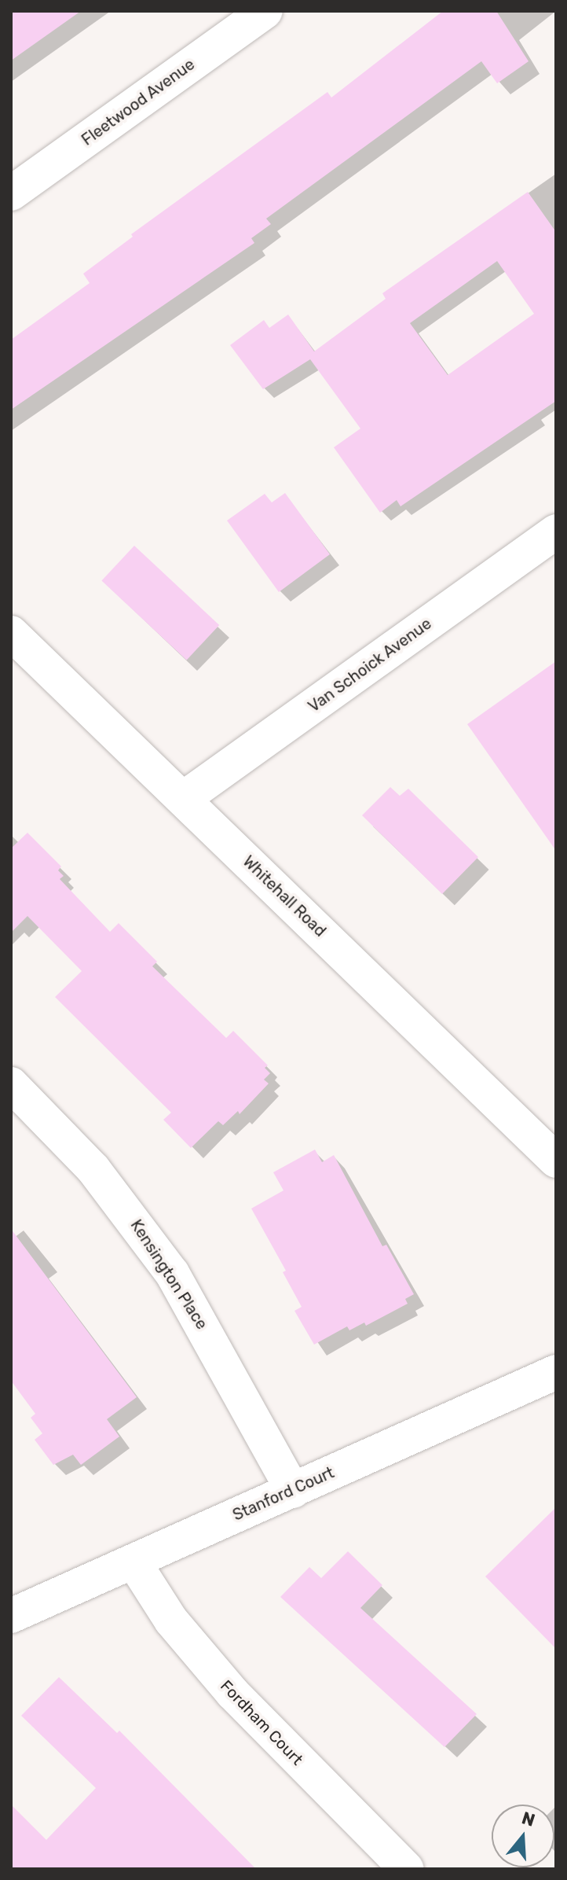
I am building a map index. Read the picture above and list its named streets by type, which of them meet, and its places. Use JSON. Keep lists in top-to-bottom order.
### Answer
{
  "streets": {
    "street": [
      "Fleetwood Avenue",
      "Van Schoick Avenue",
      "Whitehall Road",
      "Kensington Place",
      "Stanford Court",
      "Fordham Court"
    ]
  },
  "crossings": [
    ["Van Schoick Avenue", "Whitehall Road"],
    ["Kensington Place", "Stanford Court"],
    ["Stanford Court", "Fordham Court"]
  ],
  "north": "top"
}
